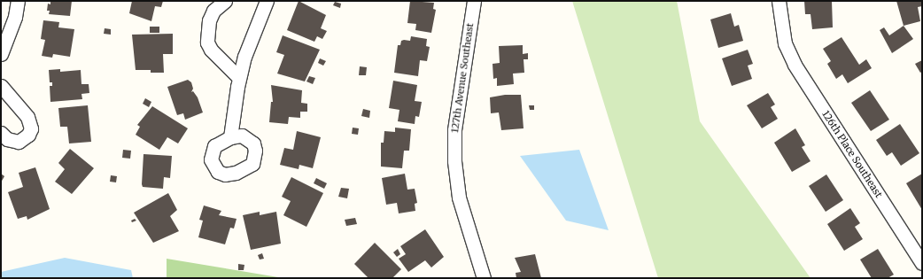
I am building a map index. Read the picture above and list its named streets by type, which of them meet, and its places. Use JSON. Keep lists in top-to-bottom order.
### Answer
{
  "streets": {
    "street": ["127th Avenue Southeast", "126th Place Southeast"]
  }
}
